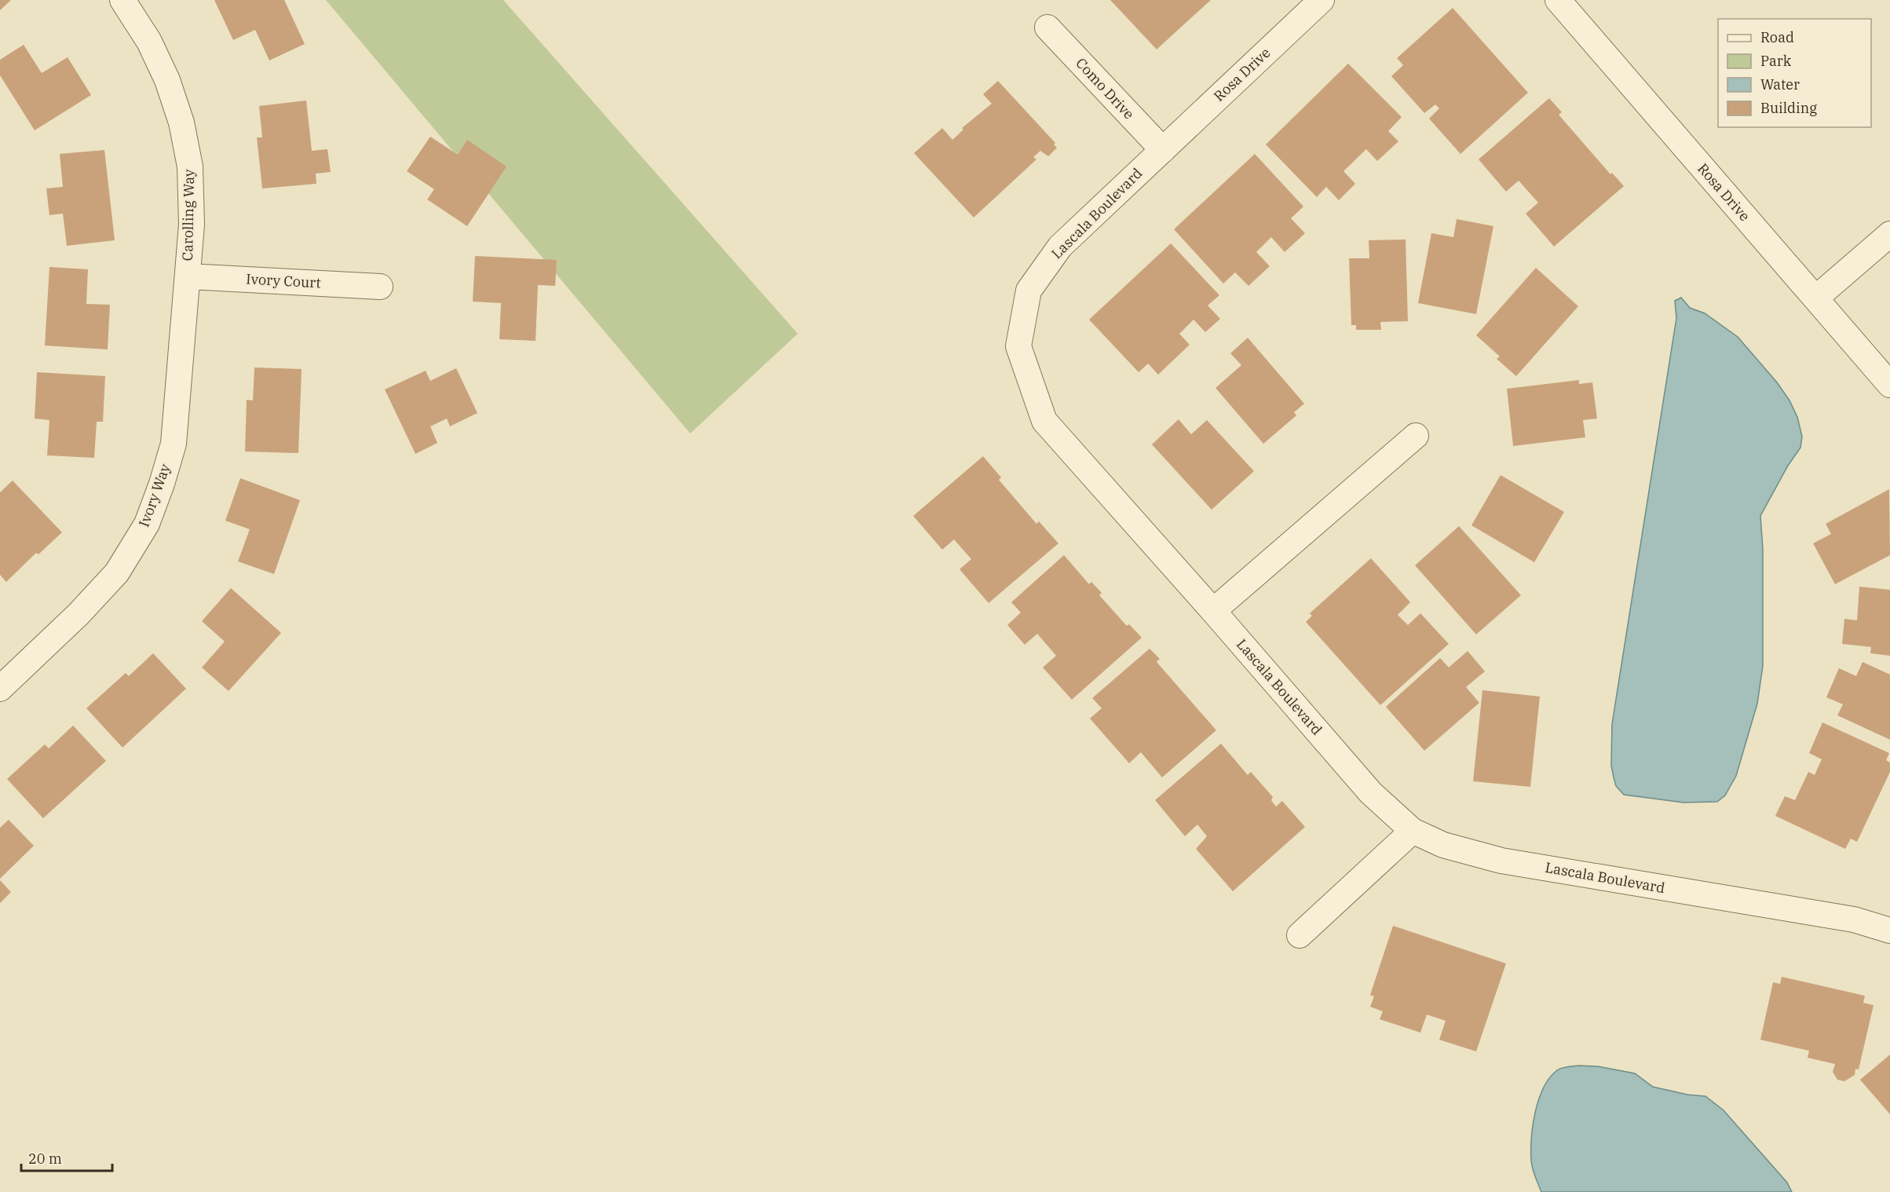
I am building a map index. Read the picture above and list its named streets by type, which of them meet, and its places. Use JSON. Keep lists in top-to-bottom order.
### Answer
{
  "streets": {
    "street": [
      "Rosa Drive",
      "Como Drive",
      "Lascala Boulevard",
      "Carolling Way",
      "Ivory Court",
      "Ivory Way"
    ]
  },
  "crossings": [
    ["Rosa Drive", "Como Drive"],
    ["Rosa Drive", "Lascala Boulevard"],
    ["Como Drive", "Lascala Boulevard"],
    ["Carolling Way", "Ivory Court"],
    ["Carolling Way", "Ivory Way"],
    ["Ivory Court", "Ivory Way"]
  ],
  "legend": [
    "Road",
    "Park",
    "Water",
    "Building"
  ],
  "scale_bar": "20 m"
}
